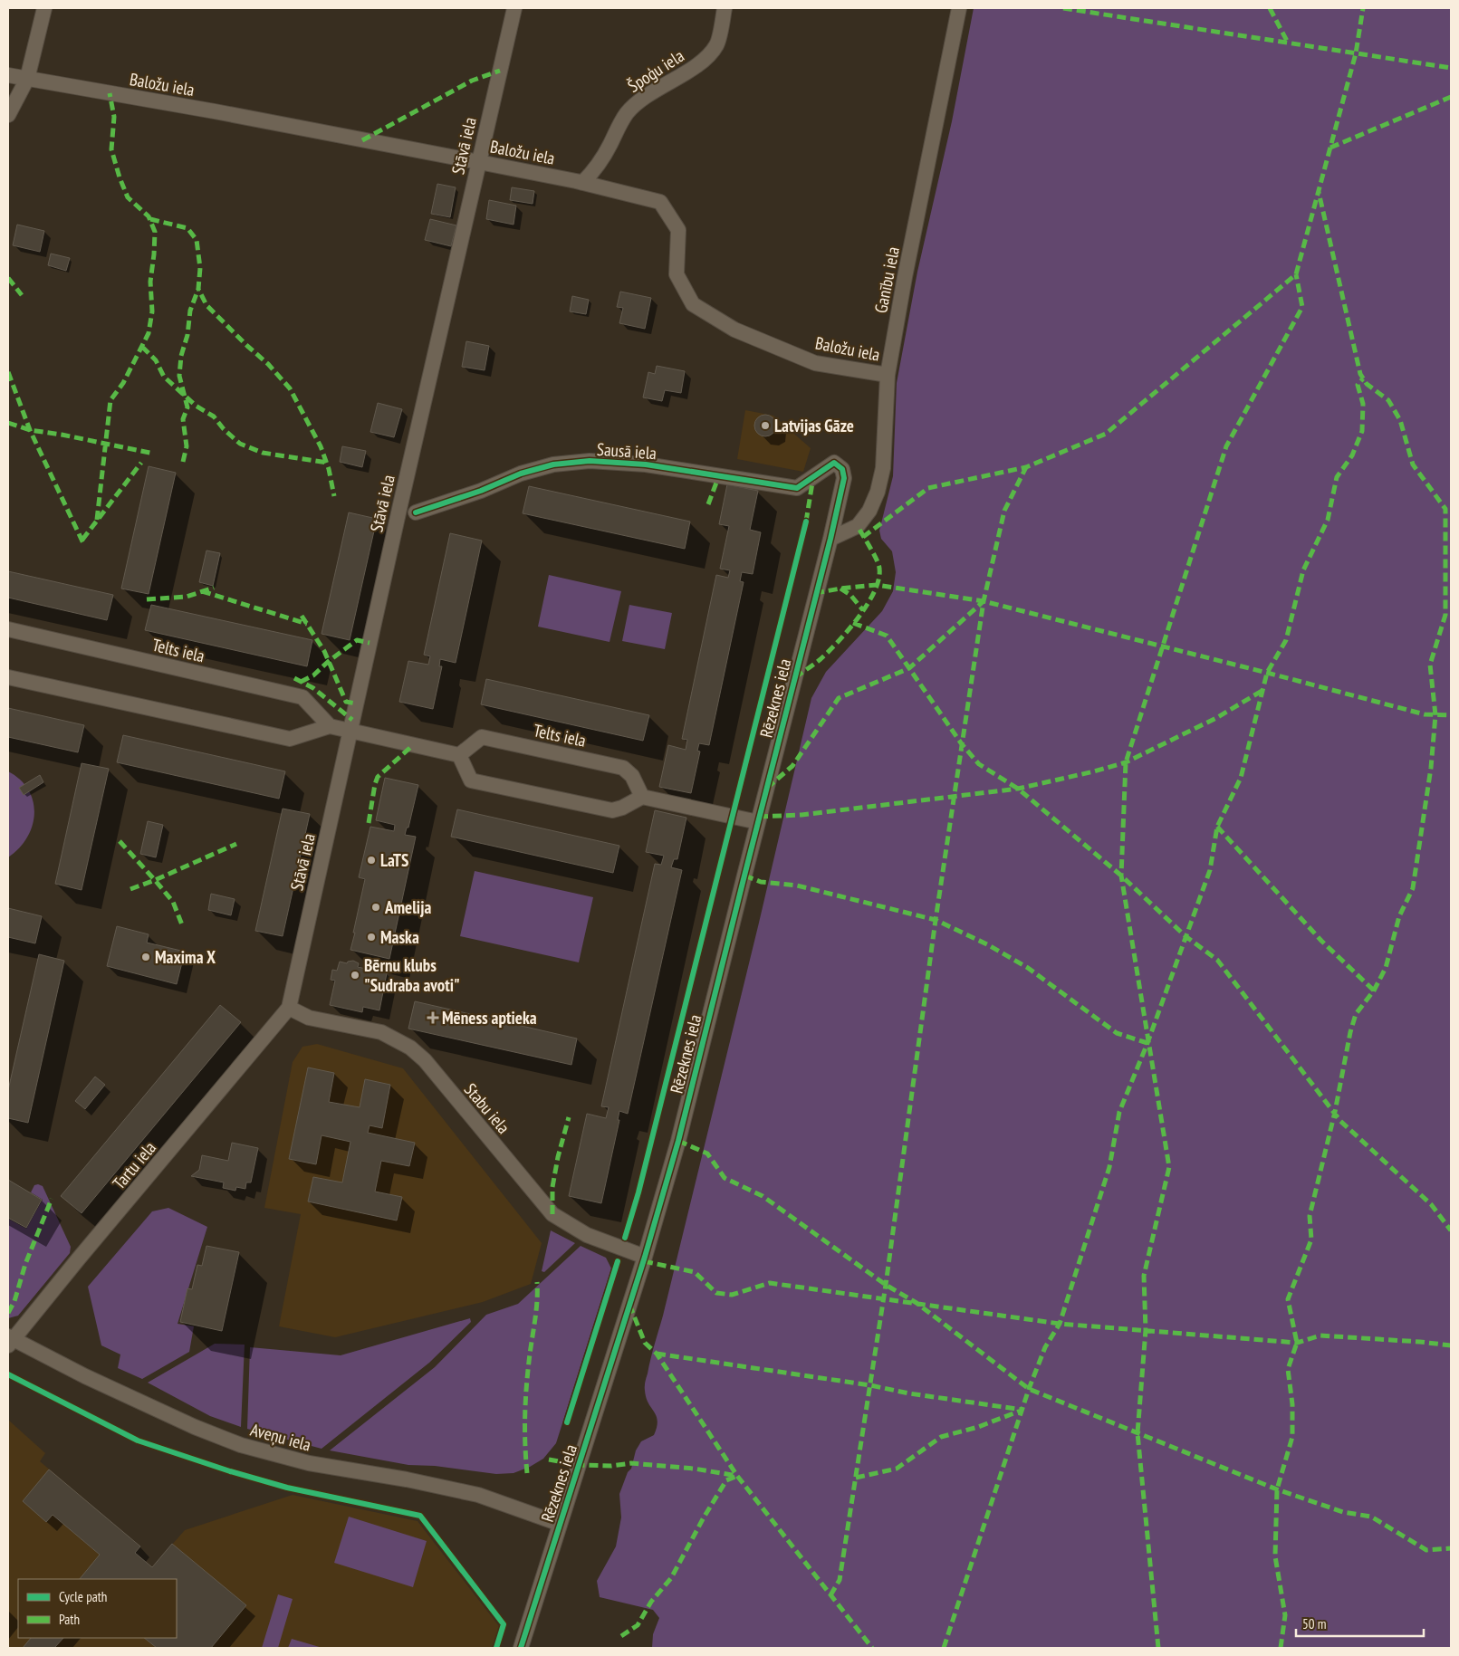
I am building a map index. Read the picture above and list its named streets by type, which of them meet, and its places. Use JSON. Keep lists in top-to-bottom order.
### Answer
{
  "streets": {
    "street": [
      "Špoģu iela",
      "Baložu iela",
      "Stāvā iela",
      "Ganību iela",
      "Sausā iela",
      "Telts iela",
      "Rēzeknes iela",
      "Stabu iela",
      "Tartu iela",
      "Aveņu iela"
    ]
  },
  "crossings": [
    ["Špoģu iela", "Baložu iela"],
    ["Baložu iela", "Stāvā iela"],
    ["Baložu iela", "Ganību iela"],
    ["Stāvā iela", "Stabu iela"],
    ["Stāvā iela", "Tartu iela"],
    ["Ganību iela", "Rēzeknes iela"],
    ["Sausā iela", "Rēzeknes iela"],
    ["Rēzeknes iela", "Stabu iela"],
    ["Rēzeknes iela", "Aveņu iela"],
    ["Stabu iela", "Tartu iela"],
    ["Tartu iela", "Aveņu iela"]
  ],
  "places": {
    "other": [
      "Latvijas Gāze",
      "LaTS",
      "Amelija",
      "Maska",
      "Maxima X",
      "Bērnu klubs \"Sudraba avoti\""
    ],
    "health": ["Mēness aptieka"]
  },
  "legend": ["Cycle path", "Path"],
  "scale_bar": "50 m"
}
